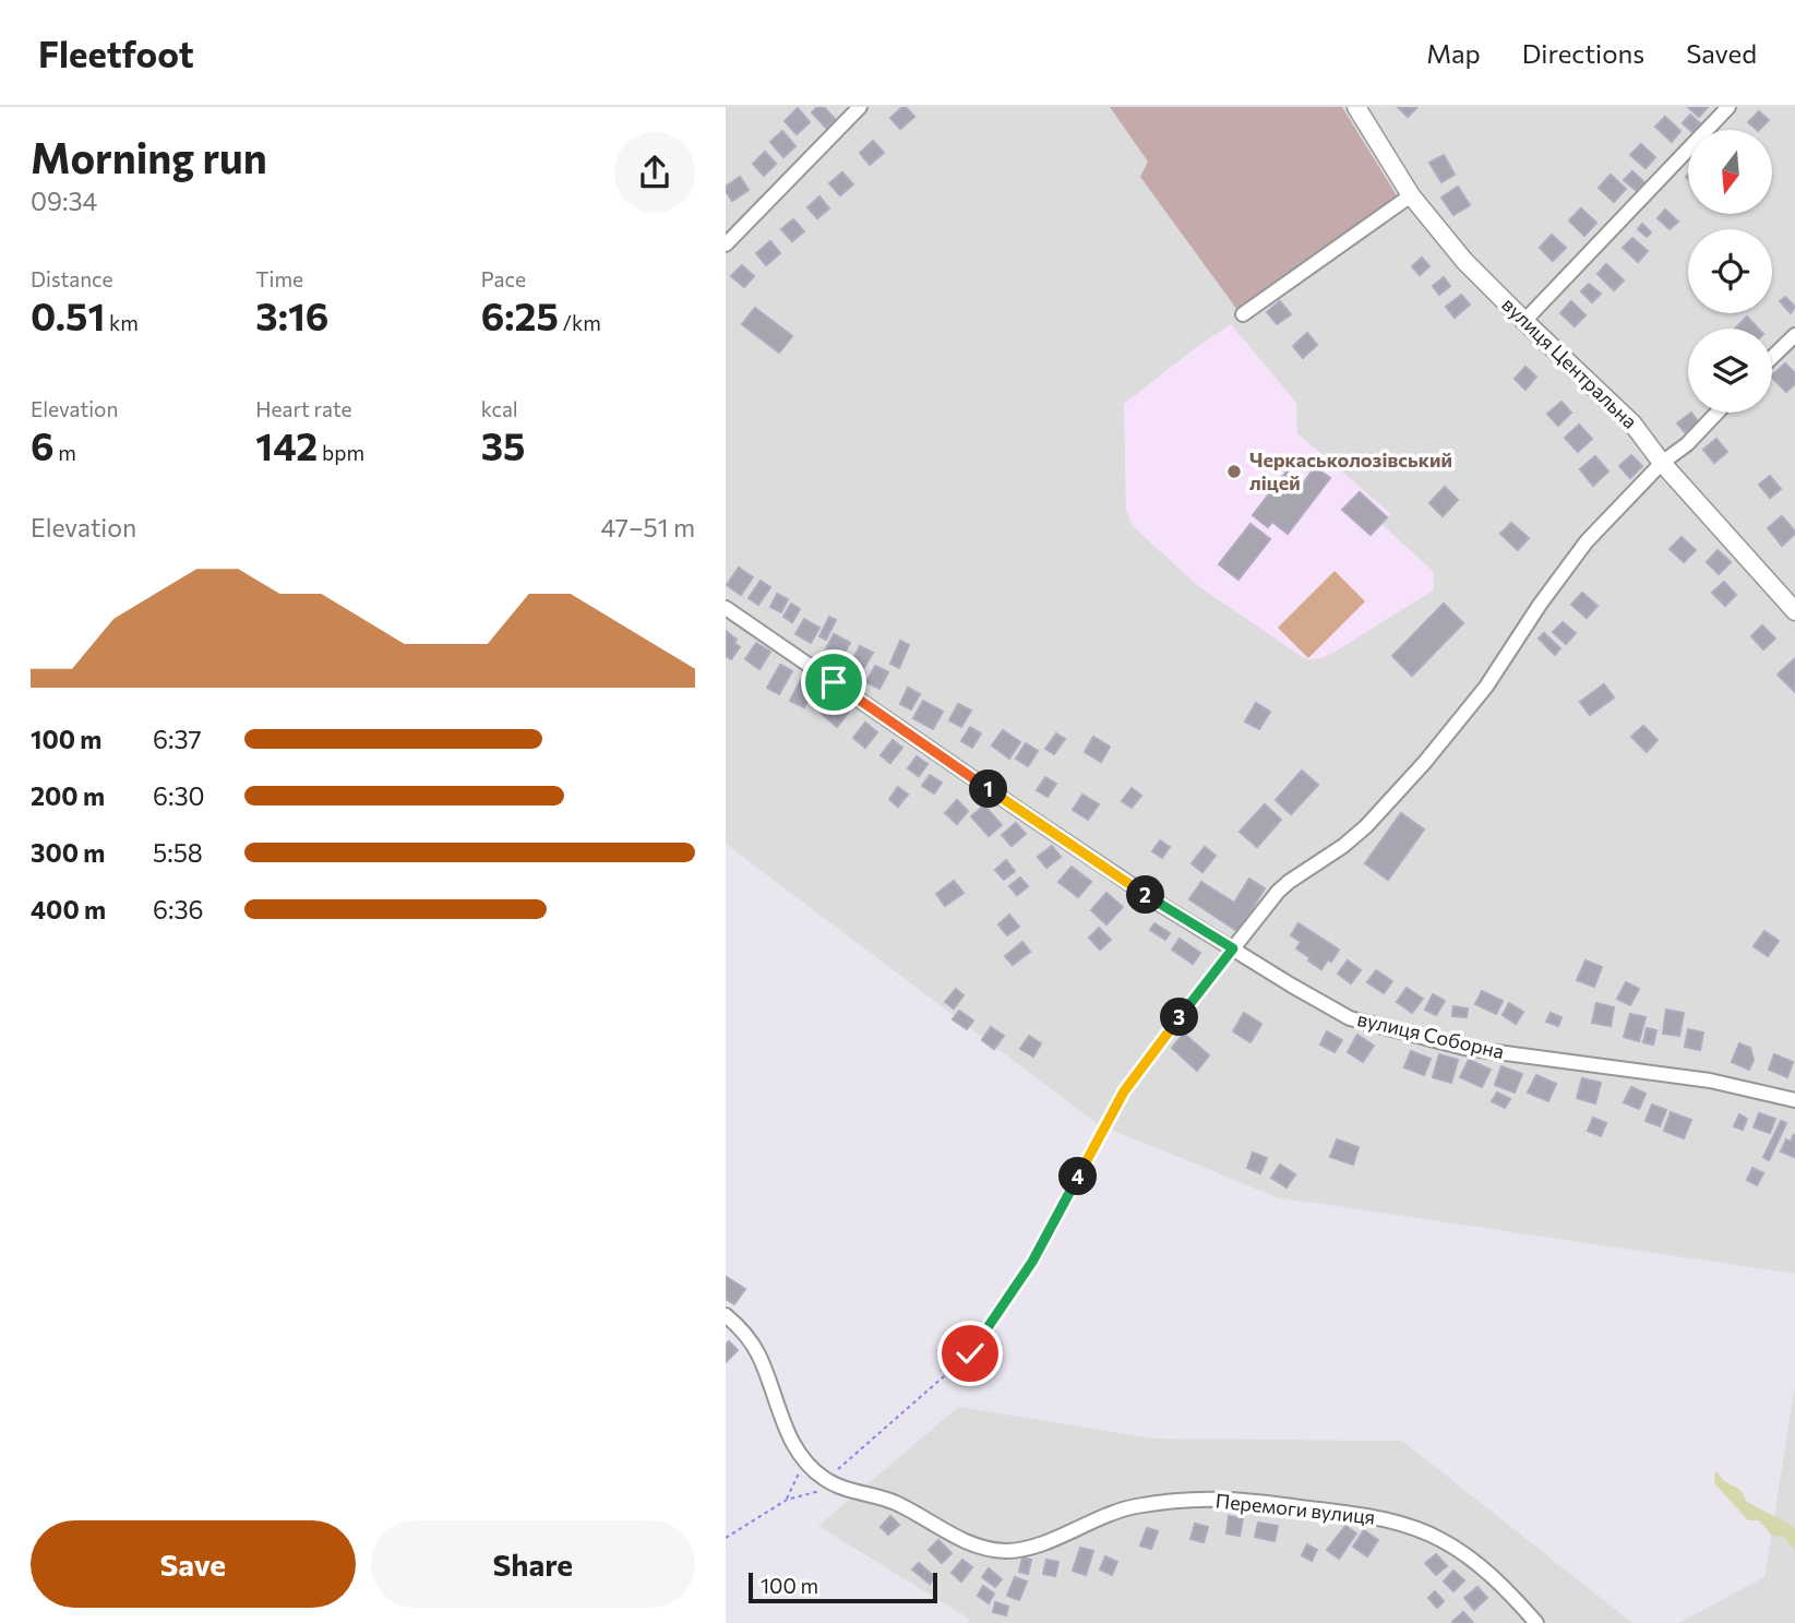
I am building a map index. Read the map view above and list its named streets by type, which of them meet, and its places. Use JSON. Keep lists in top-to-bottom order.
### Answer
{
  "streets": {
    "street": ["вулиця Центральна", "вулиця Соборна", "Перемоги вулиця"]
  },
  "places": ["Черкаськолозівський ліцей"],
  "scale_bar": "100 m",
  "north": "bottom",
  "page": {
    "header": "Fleetfoot",
    "nav": ["Map", "Directions", "Saved"],
    "heading": ["Morning run", "09:34"],
    "stats": [
      ["Distance", "0.51 km"],
      ["Time", "3:16"],
      ["Pace", "6:25 /km"],
      ["Elevation", "6 m"],
      ["Heart rate", "142 bpm"],
      ["kcal", "35"]
    ],
    "chart": ["Elevation", "47–51 m"],
    "list": [
      {
        "name": "100 m",
        "note": "6:37"
      },
      {
        "name": "200 m",
        "note": "6:30"
      },
      {
        "name": "300 m",
        "note": "5:58"
      },
      {
        "name": "400 m",
        "note": "6:36"
      }
    ],
    "pins": [
      "1",
      "2",
      "3",
      "4"
    ],
    "buttons": ["Save", "Share"],
    "scale": "100 m"
  }
}
